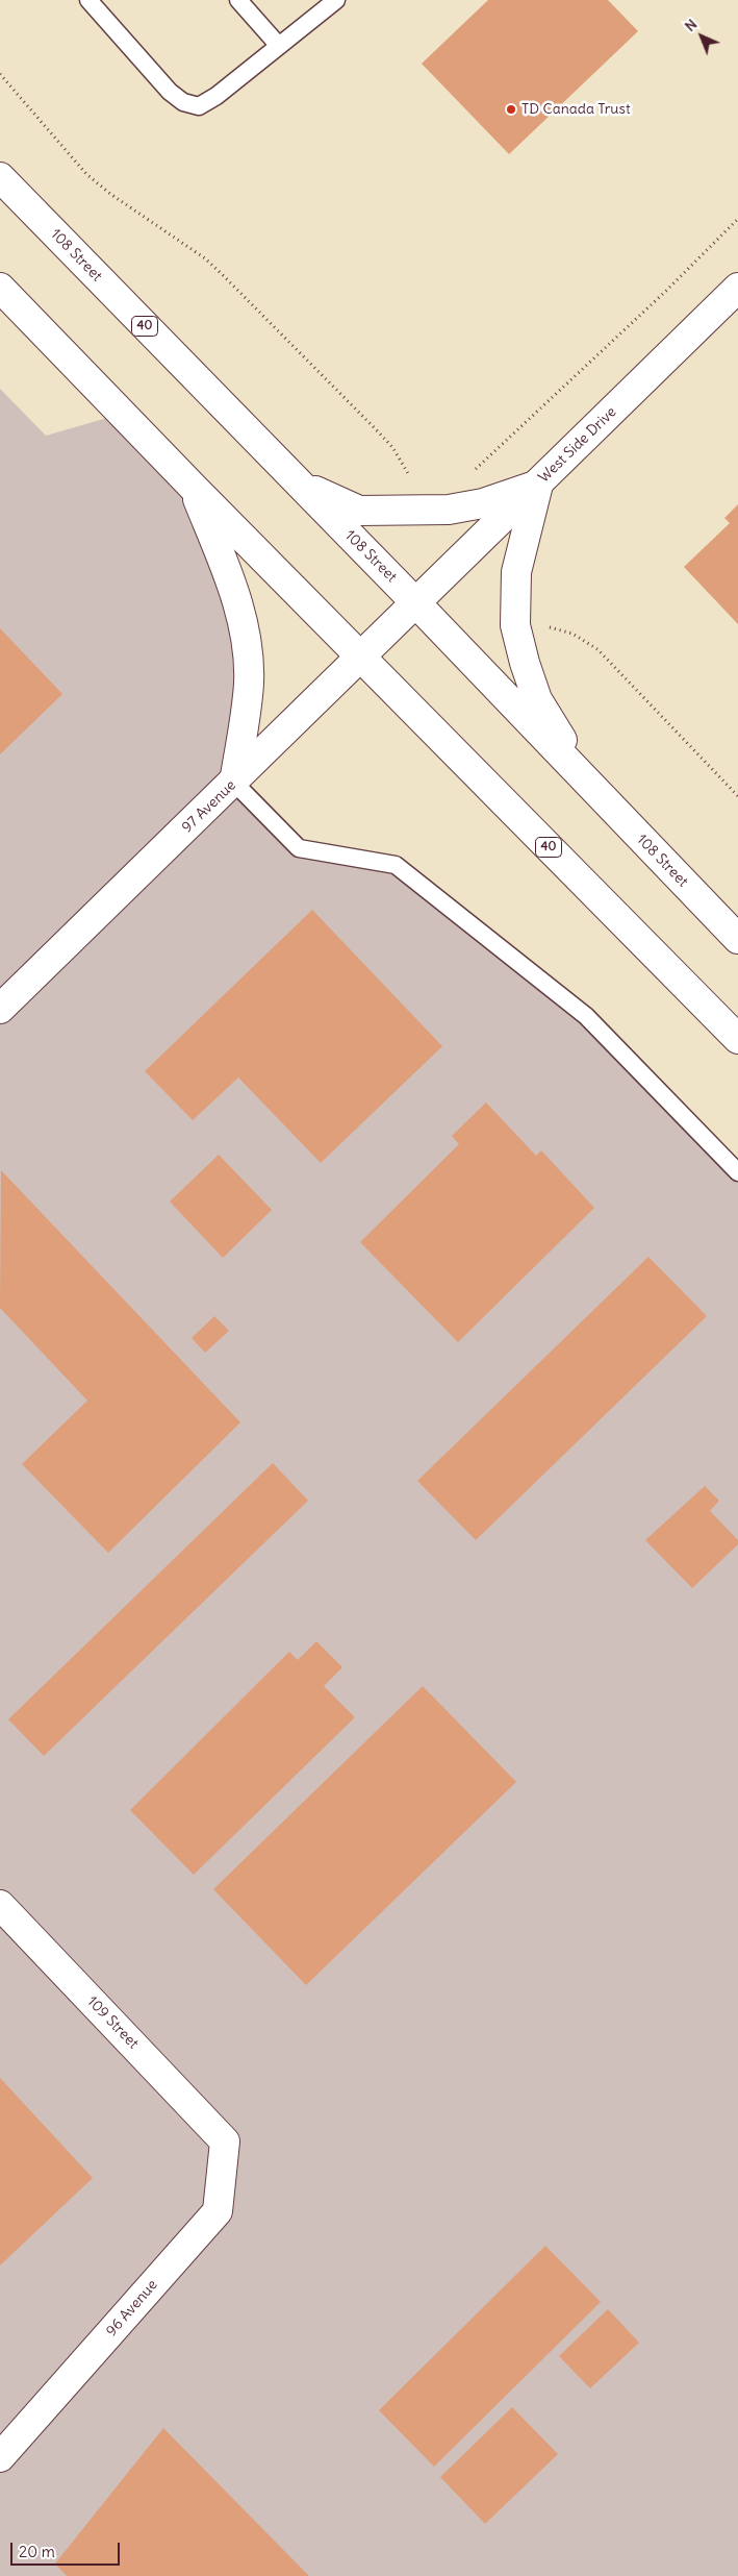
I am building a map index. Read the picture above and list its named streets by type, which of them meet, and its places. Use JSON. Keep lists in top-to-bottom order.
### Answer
{
  "streets": {
    "main road": [
      "108 Street",
      "40",
      "West Side Drive",
      "97 Avenue",
      "109 Street",
      "96 Avenue"
    ]
  },
  "crossings": [
    ["108 Street", "West Side Drive"],
    ["108 Street", "97 Avenue"],
    ["40", "97 Avenue"],
    ["West Side Drive", "97 Avenue"],
    ["109 Street", "96 Avenue"]
  ],
  "places": ["TD Canada Trust"],
  "scale_bar": "20 m",
  "north": "top left"
}
